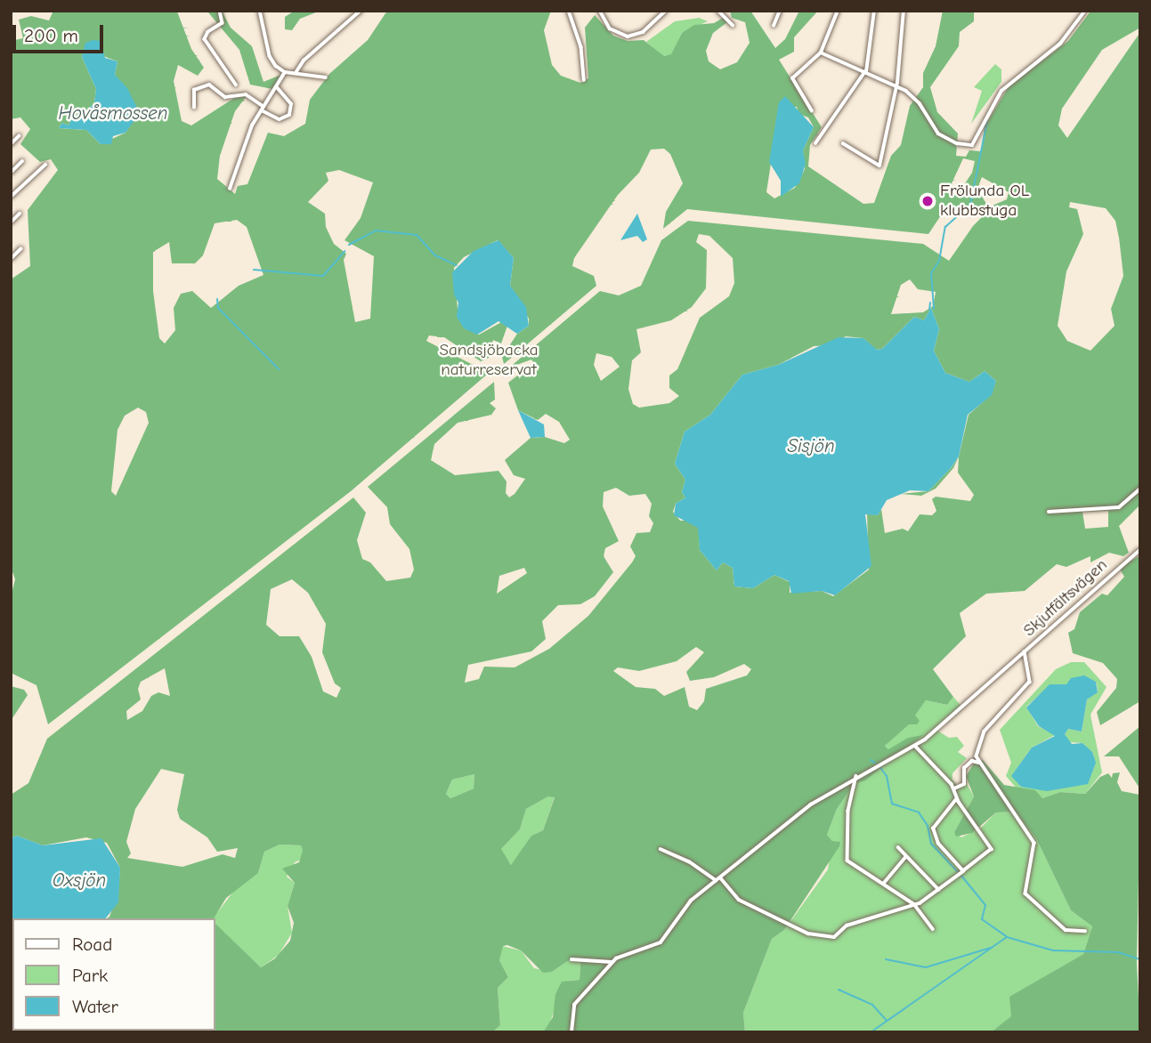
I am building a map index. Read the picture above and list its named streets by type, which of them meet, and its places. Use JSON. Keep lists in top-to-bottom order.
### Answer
{
  "streets": {
    "street": ["Skjutfältsvägen"]
  },
  "water": ["Hovåsmossen", "Sisjön", "Oxsjön"],
  "parks": ["Sandsjöbacka naturreservat"],
  "places": ["Frölunda OL klubbstuga"],
  "legend": ["Road", "Park", "Water"],
  "scale_bar": "200 m"
}
